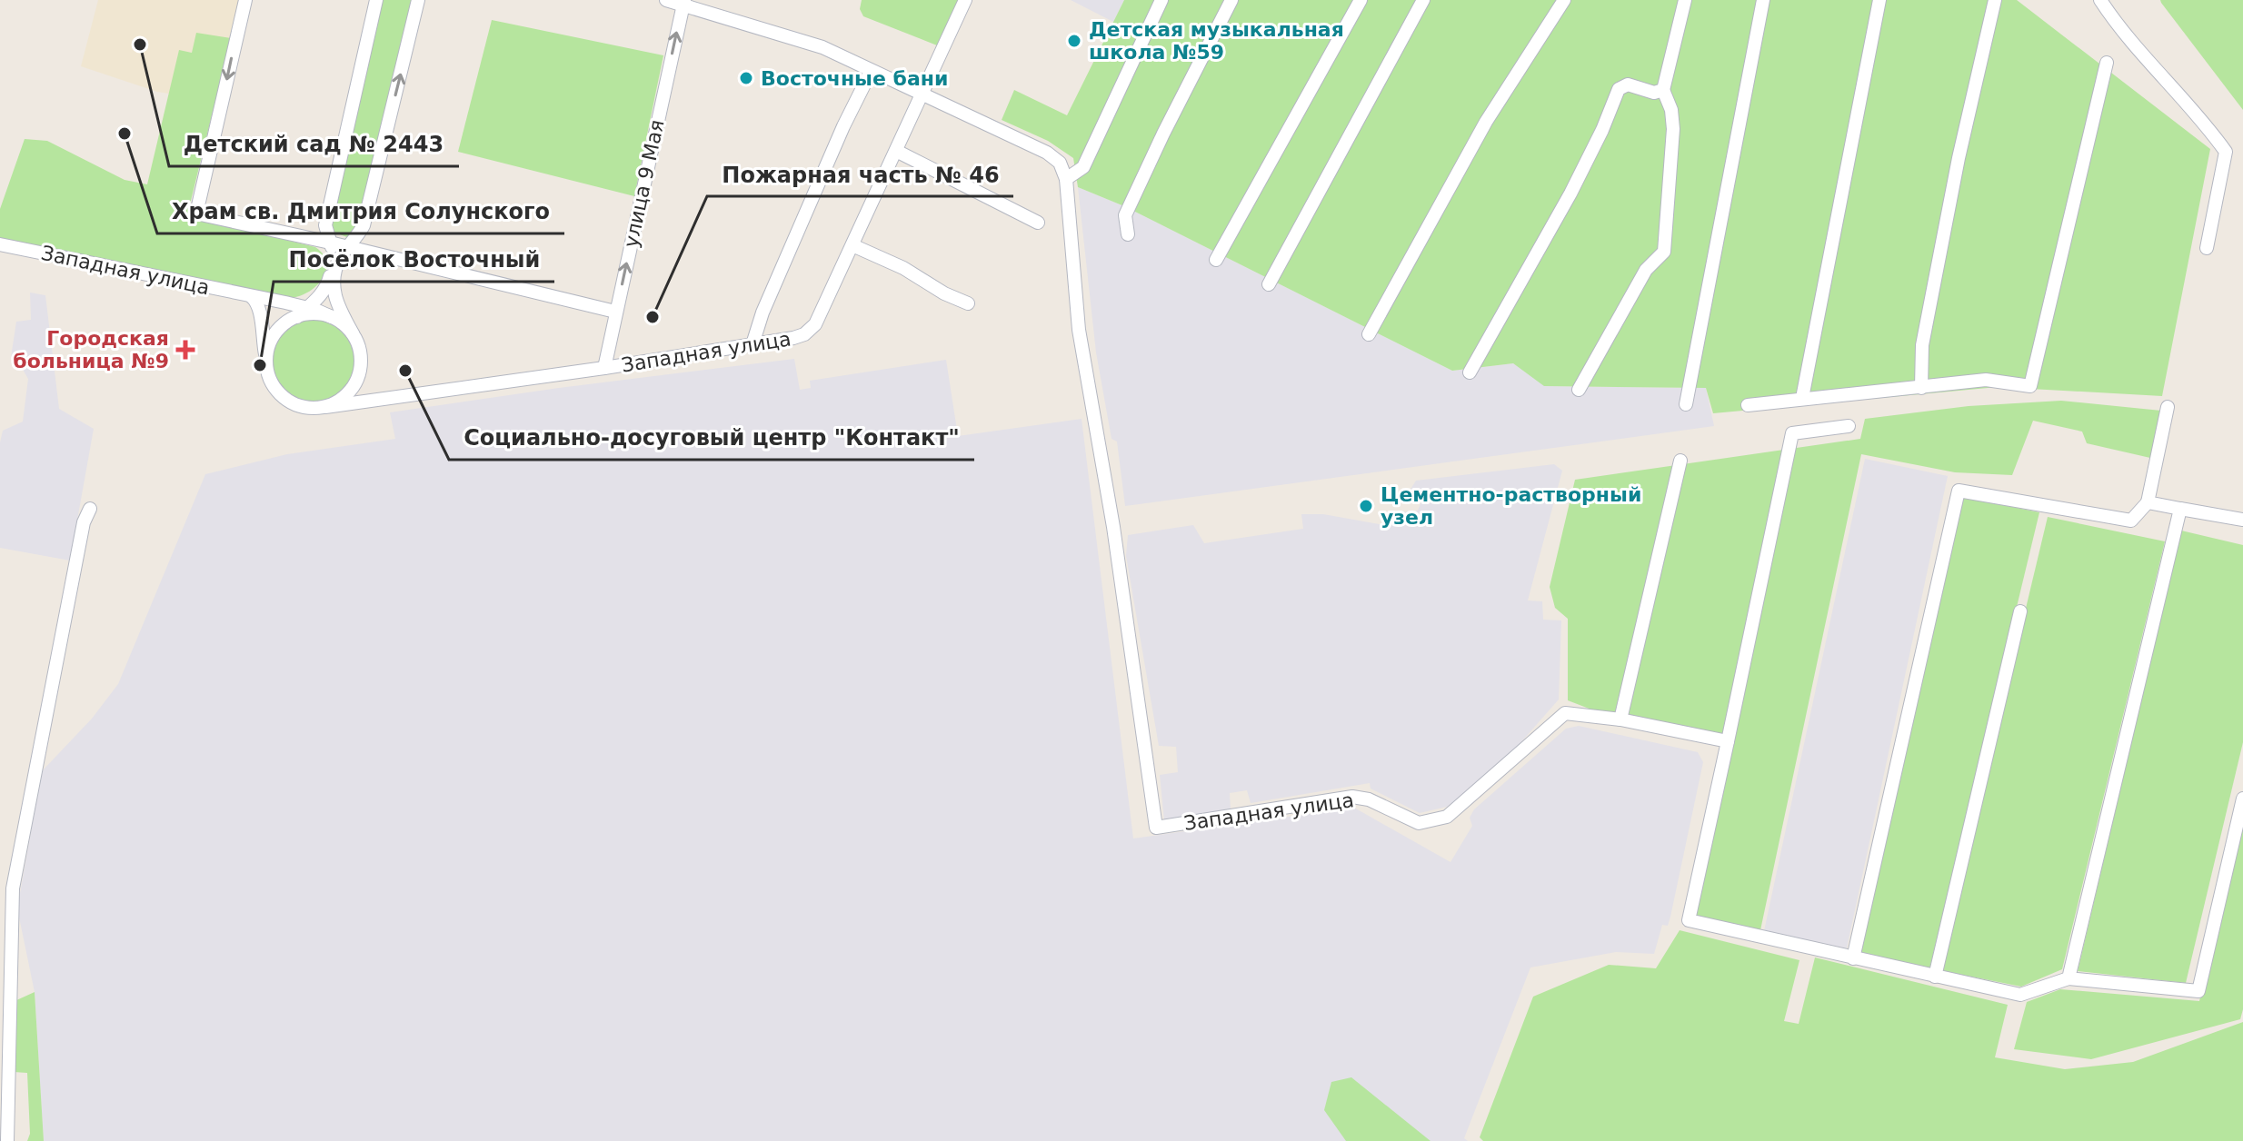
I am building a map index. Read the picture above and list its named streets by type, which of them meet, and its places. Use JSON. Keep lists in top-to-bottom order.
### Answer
{
  "streets": {
    "street": ["улица 9 Мая", "Западная улица"]
  },
  "crossings": [
    ["улица 9 Мая", "Западная улица"]
  ],
  "one_way": ["улица 9 Мая"],
  "places": {
    "other": [
      "Детская музыкальная школа №59",
      "Детский сад № 2443",
      "Восточные бани",
      "Храм св. Дмитрия Солунского",
      "Пожарная часть № 46",
      "Посёлок Восточный",
      "Социально-досуговый центр \"Контакт\"",
      "Цементно-растворный узел"
    ],
    "health": ["Городская больница №9"]
  }
}
